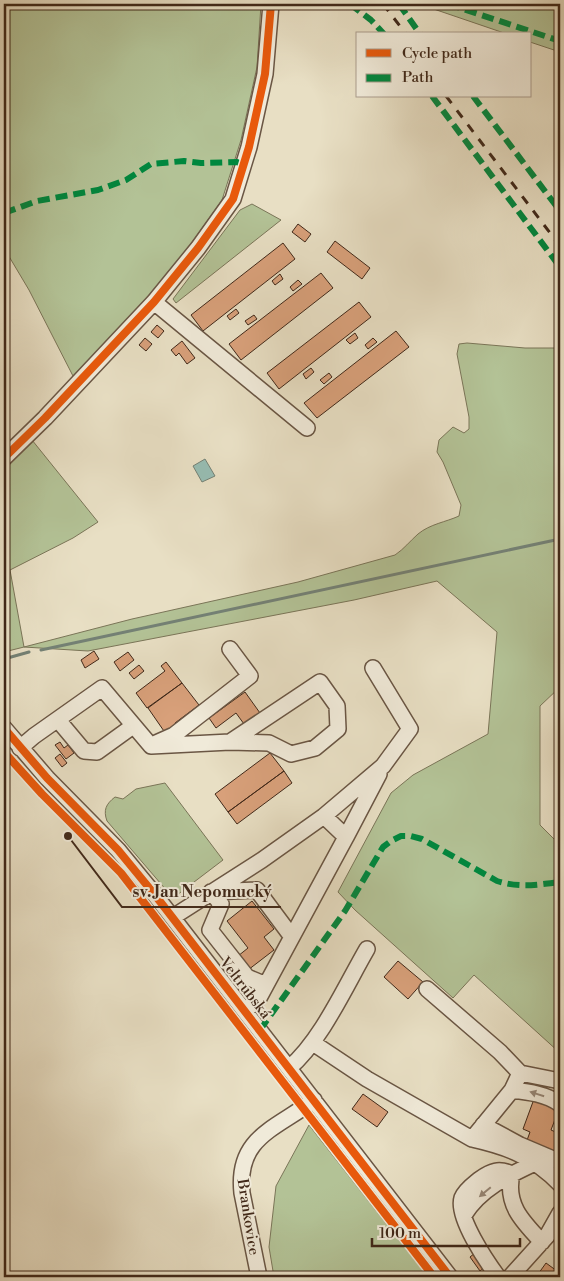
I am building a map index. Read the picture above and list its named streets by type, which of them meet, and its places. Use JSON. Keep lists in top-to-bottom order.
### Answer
{
  "streets": {
    "street": ["Veltrubská", "Brankovice"]
  },
  "crossings": [
    ["Veltrubská", "Brankovice"]
  ],
  "places": ["sv. Jan Nepomucký"],
  "legend": ["Cycle path", "Path"],
  "scale_bar": "100 m"
}
